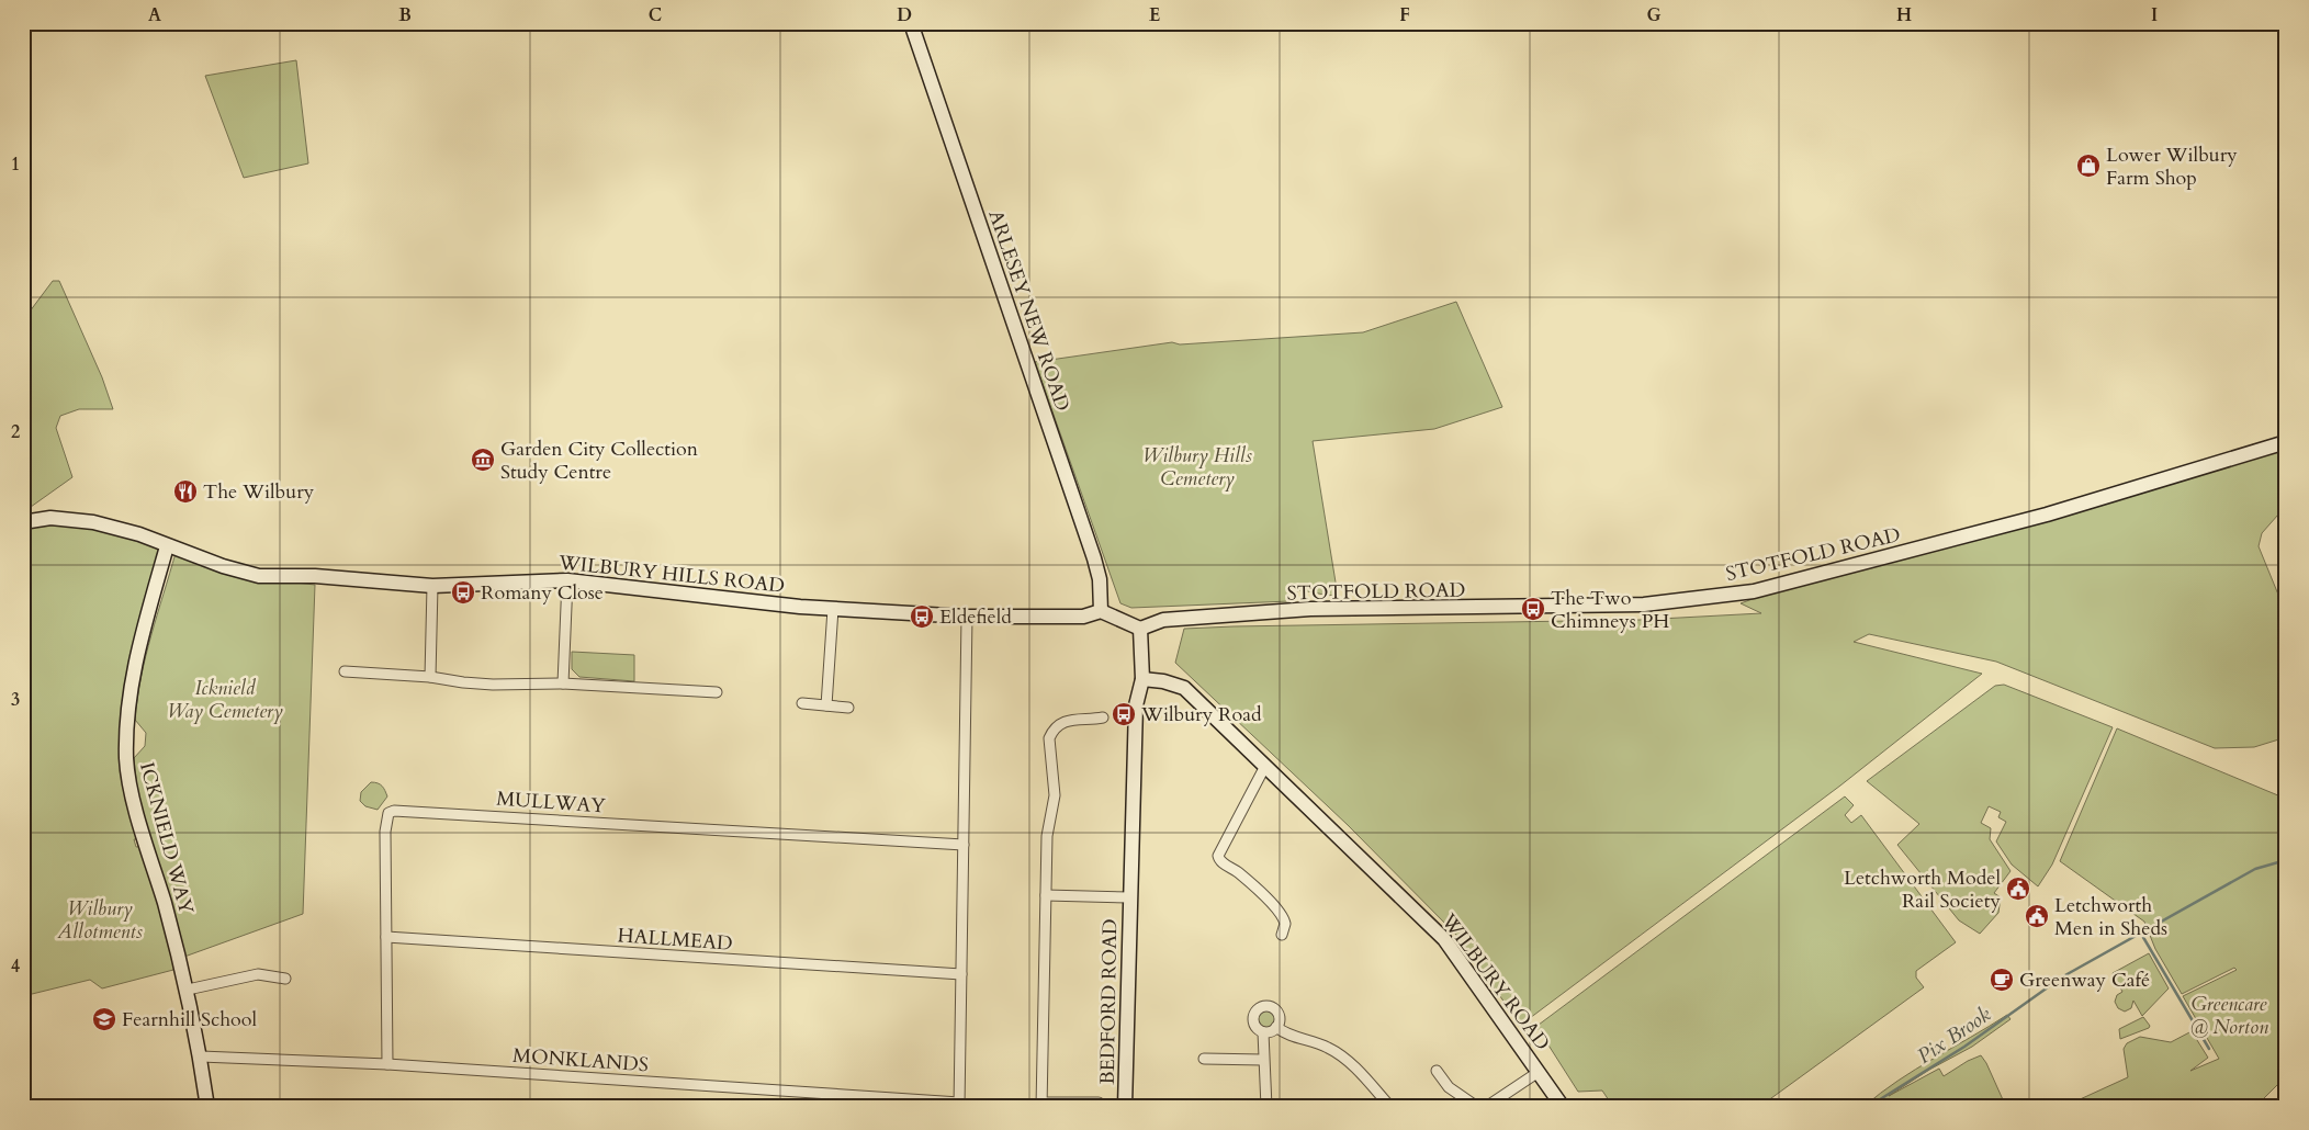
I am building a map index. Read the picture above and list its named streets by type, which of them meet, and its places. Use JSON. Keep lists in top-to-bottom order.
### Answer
{
  "streets": {
    "street": [
      "ARLESEY NEW ROAD",
      "STOTFOLD ROAD",
      "WILBURY HILLS ROAD",
      "MULLWAY",
      "ICKNIELD WAY",
      "HALLMEAD",
      "WILBURY ROAD",
      "BEDFORD ROAD",
      "MONKLANDS"
    ]
  },
  "crossings": [
    ["ARLESEY NEW ROAD", "WILBURY HILLS ROAD"],
    ["STOTFOLD ROAD", "BEDFORD ROAD"],
    ["WILBURY HILLS ROAD", "ICKNIELD WAY"],
    ["MULLWAY", "HALLMEAD"],
    ["MULLWAY", "MONKLANDS"],
    ["ICKNIELD WAY", "MONKLANDS"],
    ["WILBURY ROAD", "BEDFORD ROAD"]
  ],
  "water": ["Pix Brook"],
  "parks": [
    "Wilbury Hills Cemetery",
    "Icknield Way Cemetery",
    "Wilbury Allotments",
    "Greencare @ Norton"
  ],
  "places": {
    "shop": ["Lower Wilbury Farm Shop"],
    "museum": ["Garden City Collection Study Centre"],
    "restaurant": ["The Wilbury"],
    "bus stop": [
      "Romany Close",
      "The Two Chimneys PH",
      "Eldefield",
      "Wilbury Road"
    ],
    "public building": ["Letchworth Model Rail Society", "Letchworth Men in Sheds"],
    "cafe": ["Greenway Café"],
    "school or university": ["Fearnhill School"]
  },
  "grid": {
    "columns": [
      "A",
      "B",
      "C",
      "D",
      "E",
      "F",
      "G",
      "H",
      "I"
    ],
    "rows": [
      "1",
      "2",
      "3",
      "4"
    ]
  }
}
